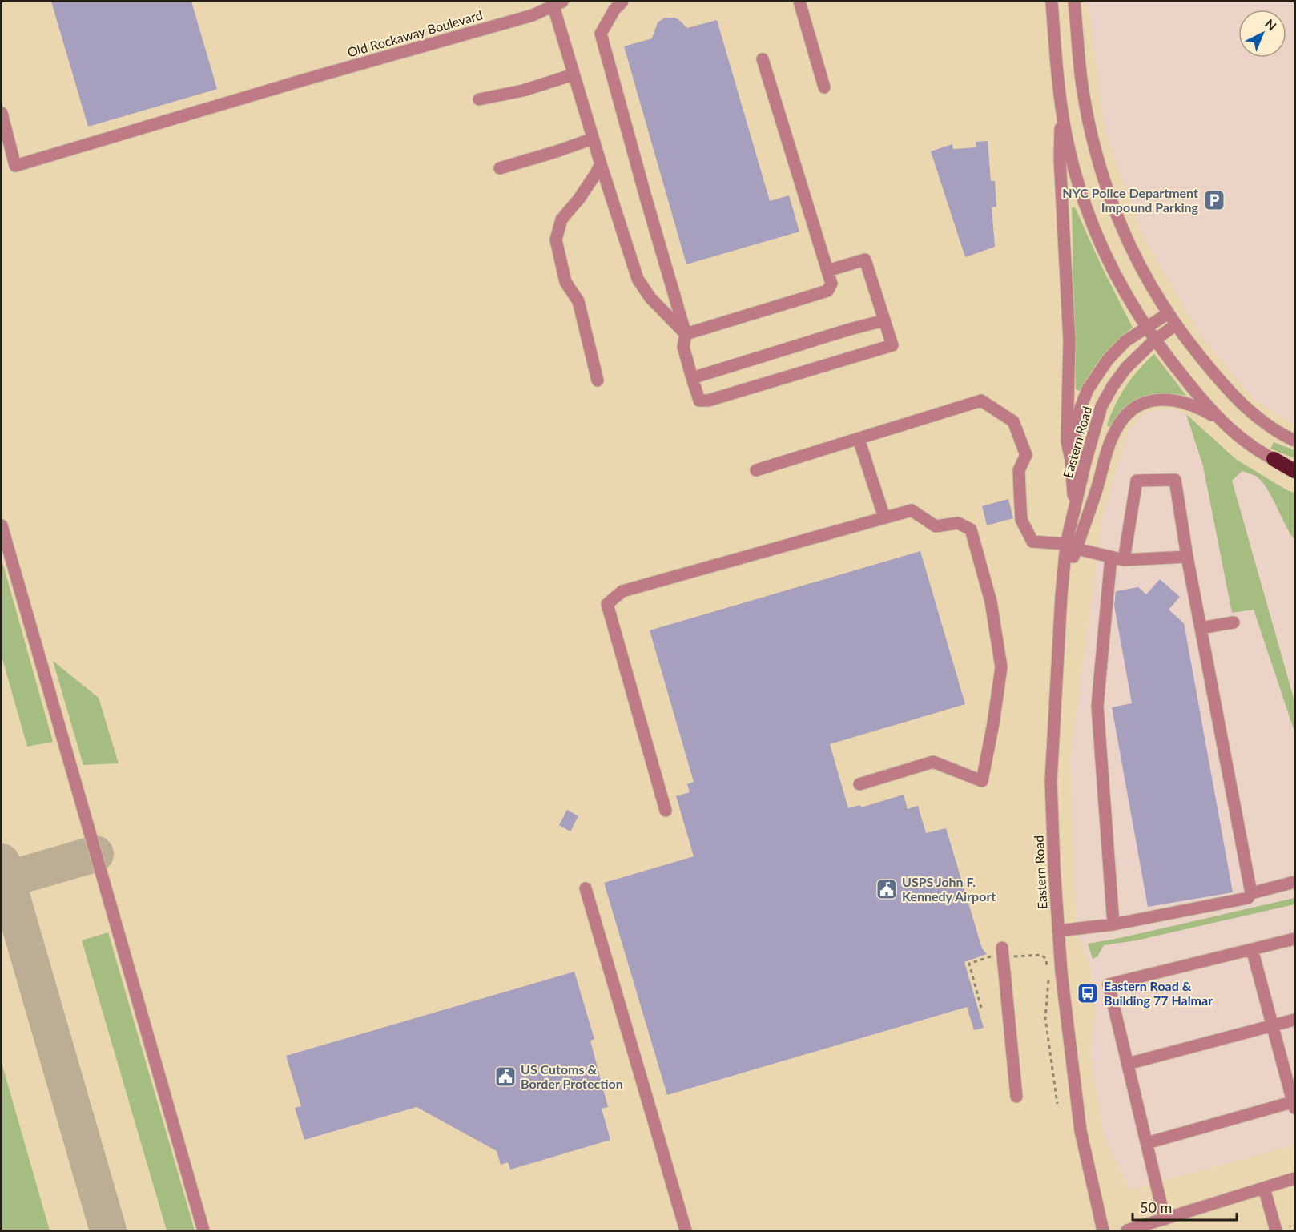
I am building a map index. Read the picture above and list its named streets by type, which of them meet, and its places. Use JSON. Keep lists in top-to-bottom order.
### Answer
{
  "streets": {
    "street": ["Old Rockaway Boulevard", "Eastern Road"]
  },
  "places": {
    "parking": ["NYC Police Department Impound Parking"],
    "public building": ["USPS John F. Kennedy Airport", "US Cutoms & Border Protection"],
    "bus stop": ["Eastern Road & Building 77 Halmar"]
  },
  "scale_bar": "50 m",
  "north": "top right"
}
